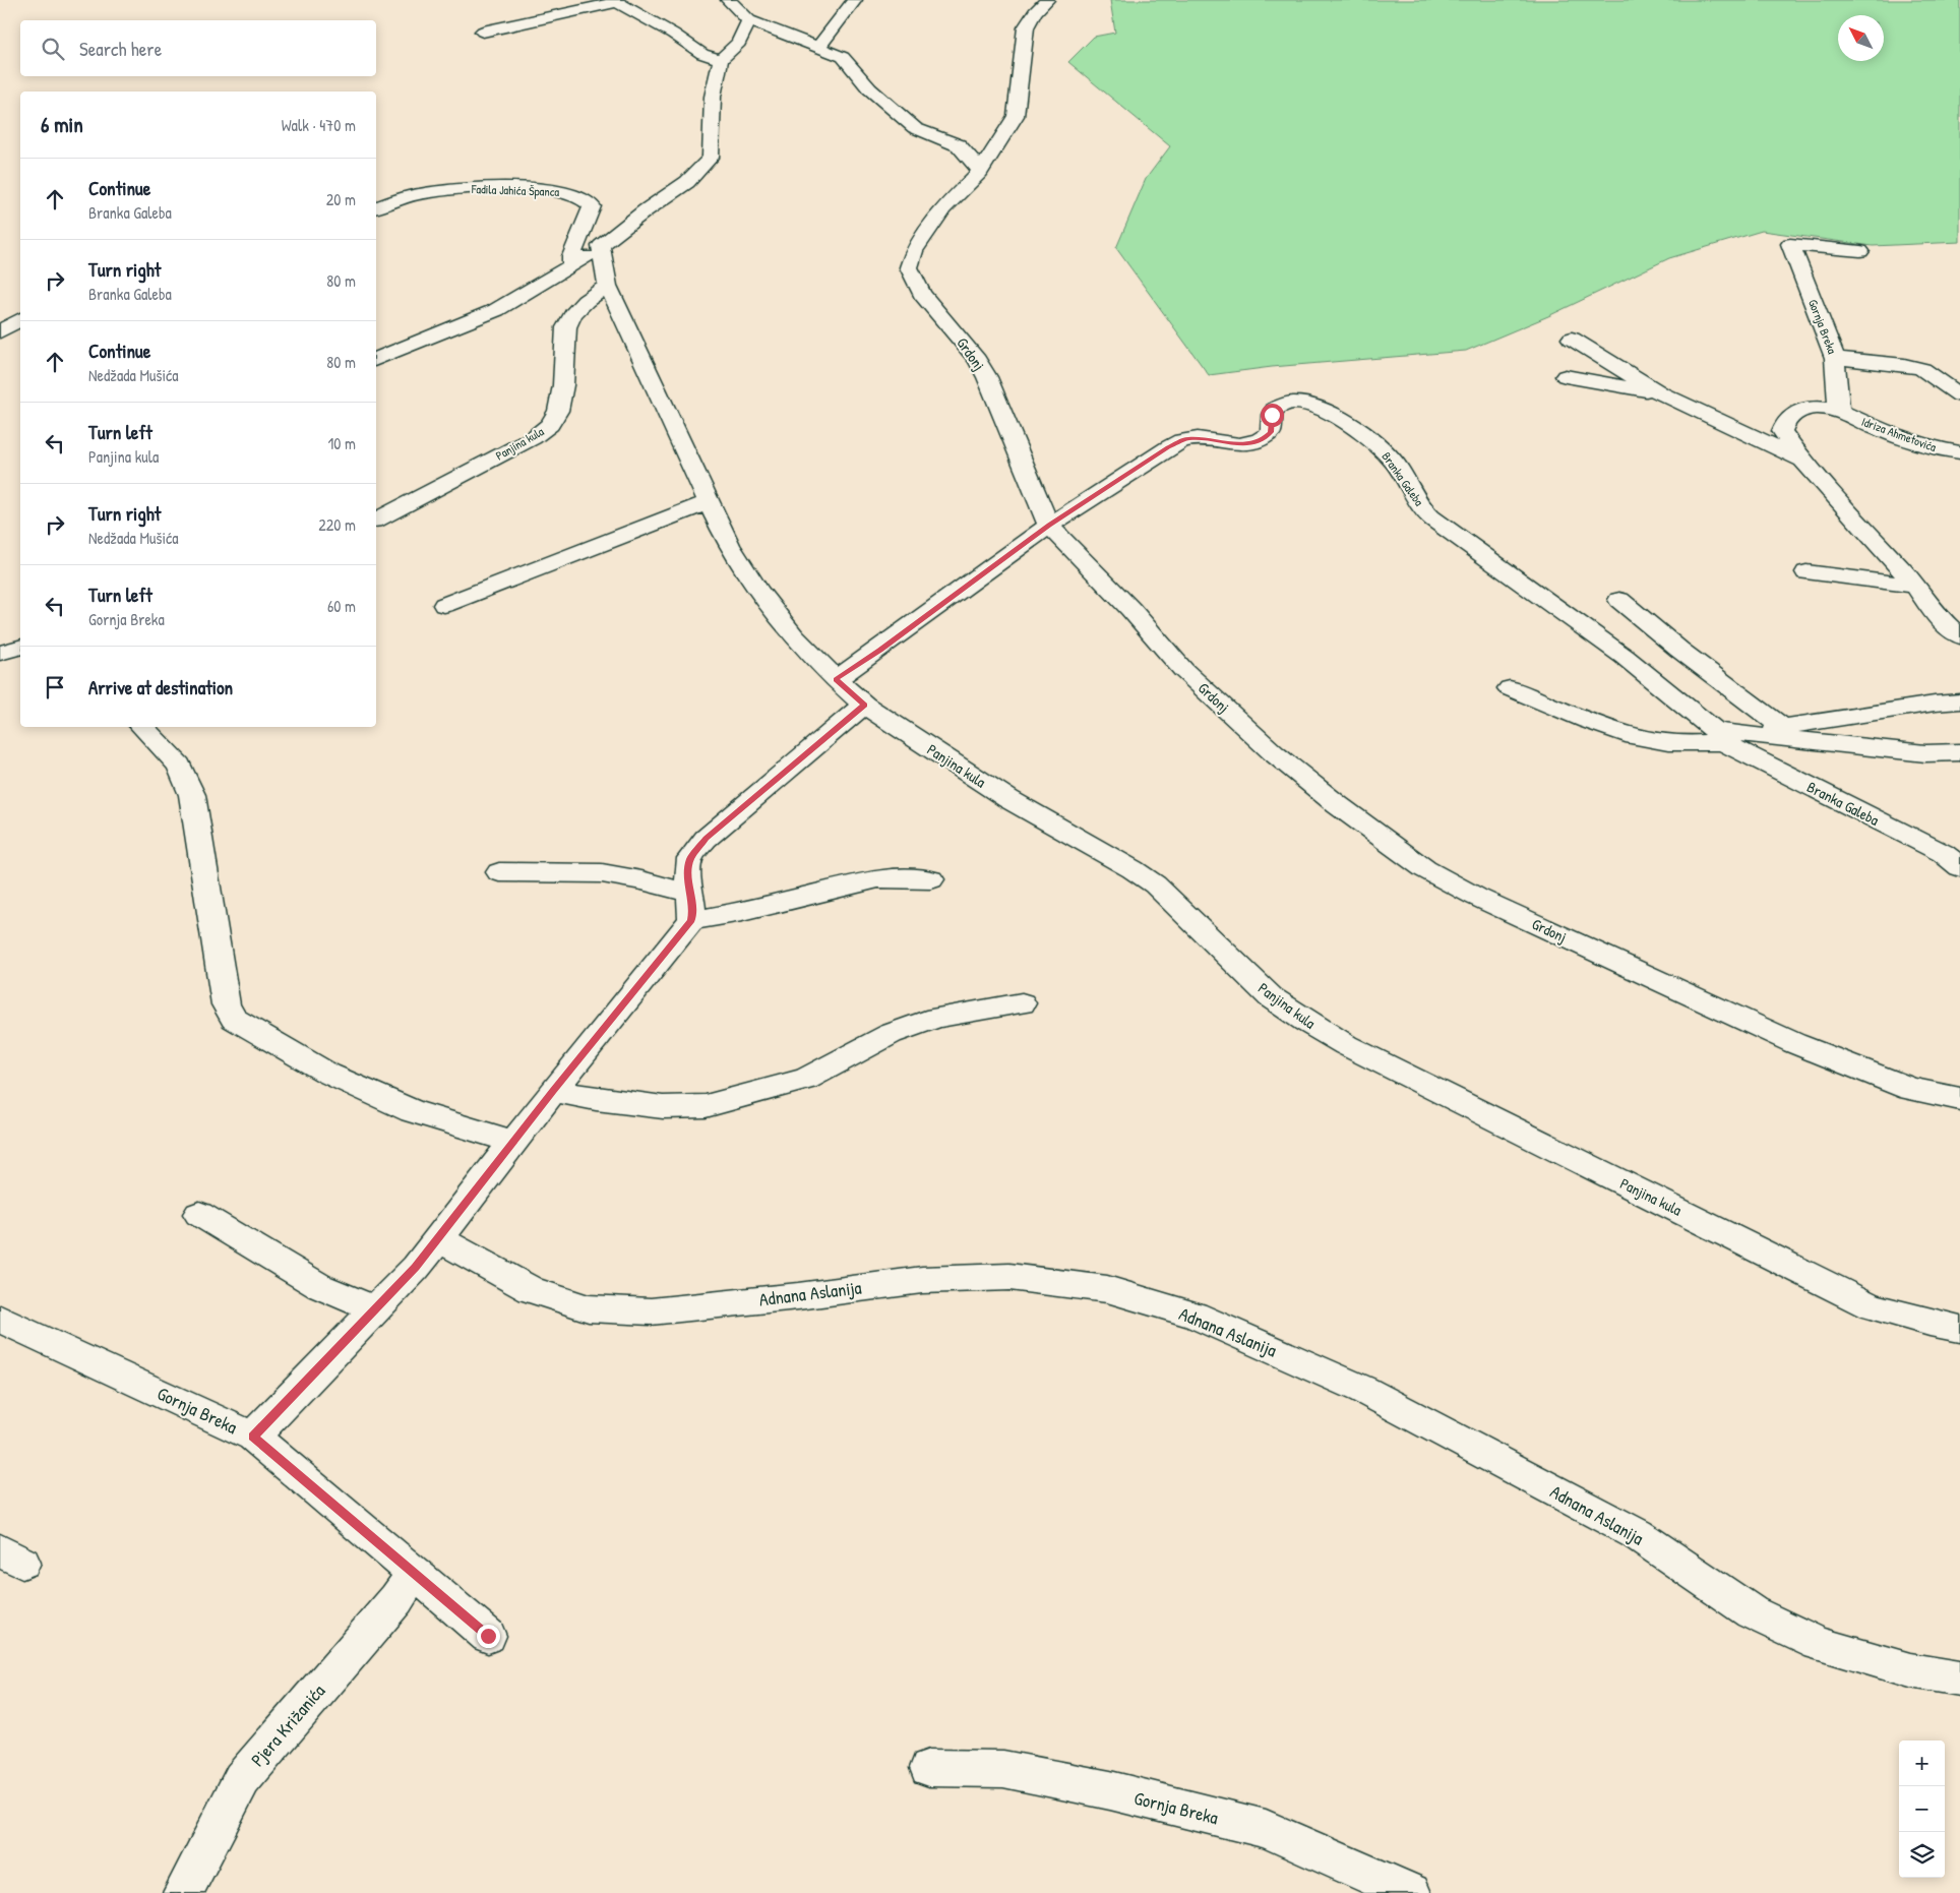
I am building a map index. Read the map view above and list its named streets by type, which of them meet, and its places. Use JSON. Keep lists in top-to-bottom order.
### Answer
{
  "streets": {
    "street": [
      "Fadila Jahića Španca",
      "Gornja Breka",
      "Grdonj",
      "Idriza Ahmetovića",
      "Panjina kula",
      "Branka Galeba",
      "Adnana Aslanija",
      "Pjera Križanića"
    ]
  },
  "crossings": [
    ["Gornja Breka", "Idriza Ahmetovića"],
    ["Gornja Breka", "Pjera Križanića"],
    ["Grdonj", "Branka Galeba"]
  ],
  "north": "top left",
  "page": {
    "search": "Search here",
    "heading": ["6 min", "Walk · 470 m"],
    "list": [
      ["Continue", "Branka Galeba", "20 m"],
      ["Turn right", "Branka Galeba", "80 m"],
      ["Continue", "Nedžada Mušića", "80 m"],
      ["Turn left", "Panjina kula", "10 m"],
      ["Turn right", "Nedžada Mušića", "220 m"],
      ["Turn left", "Gornja Breka", "60 m"],
      "Arrive at destination"
    ],
    "map_buttons": ["+", "−"]
  }
}
